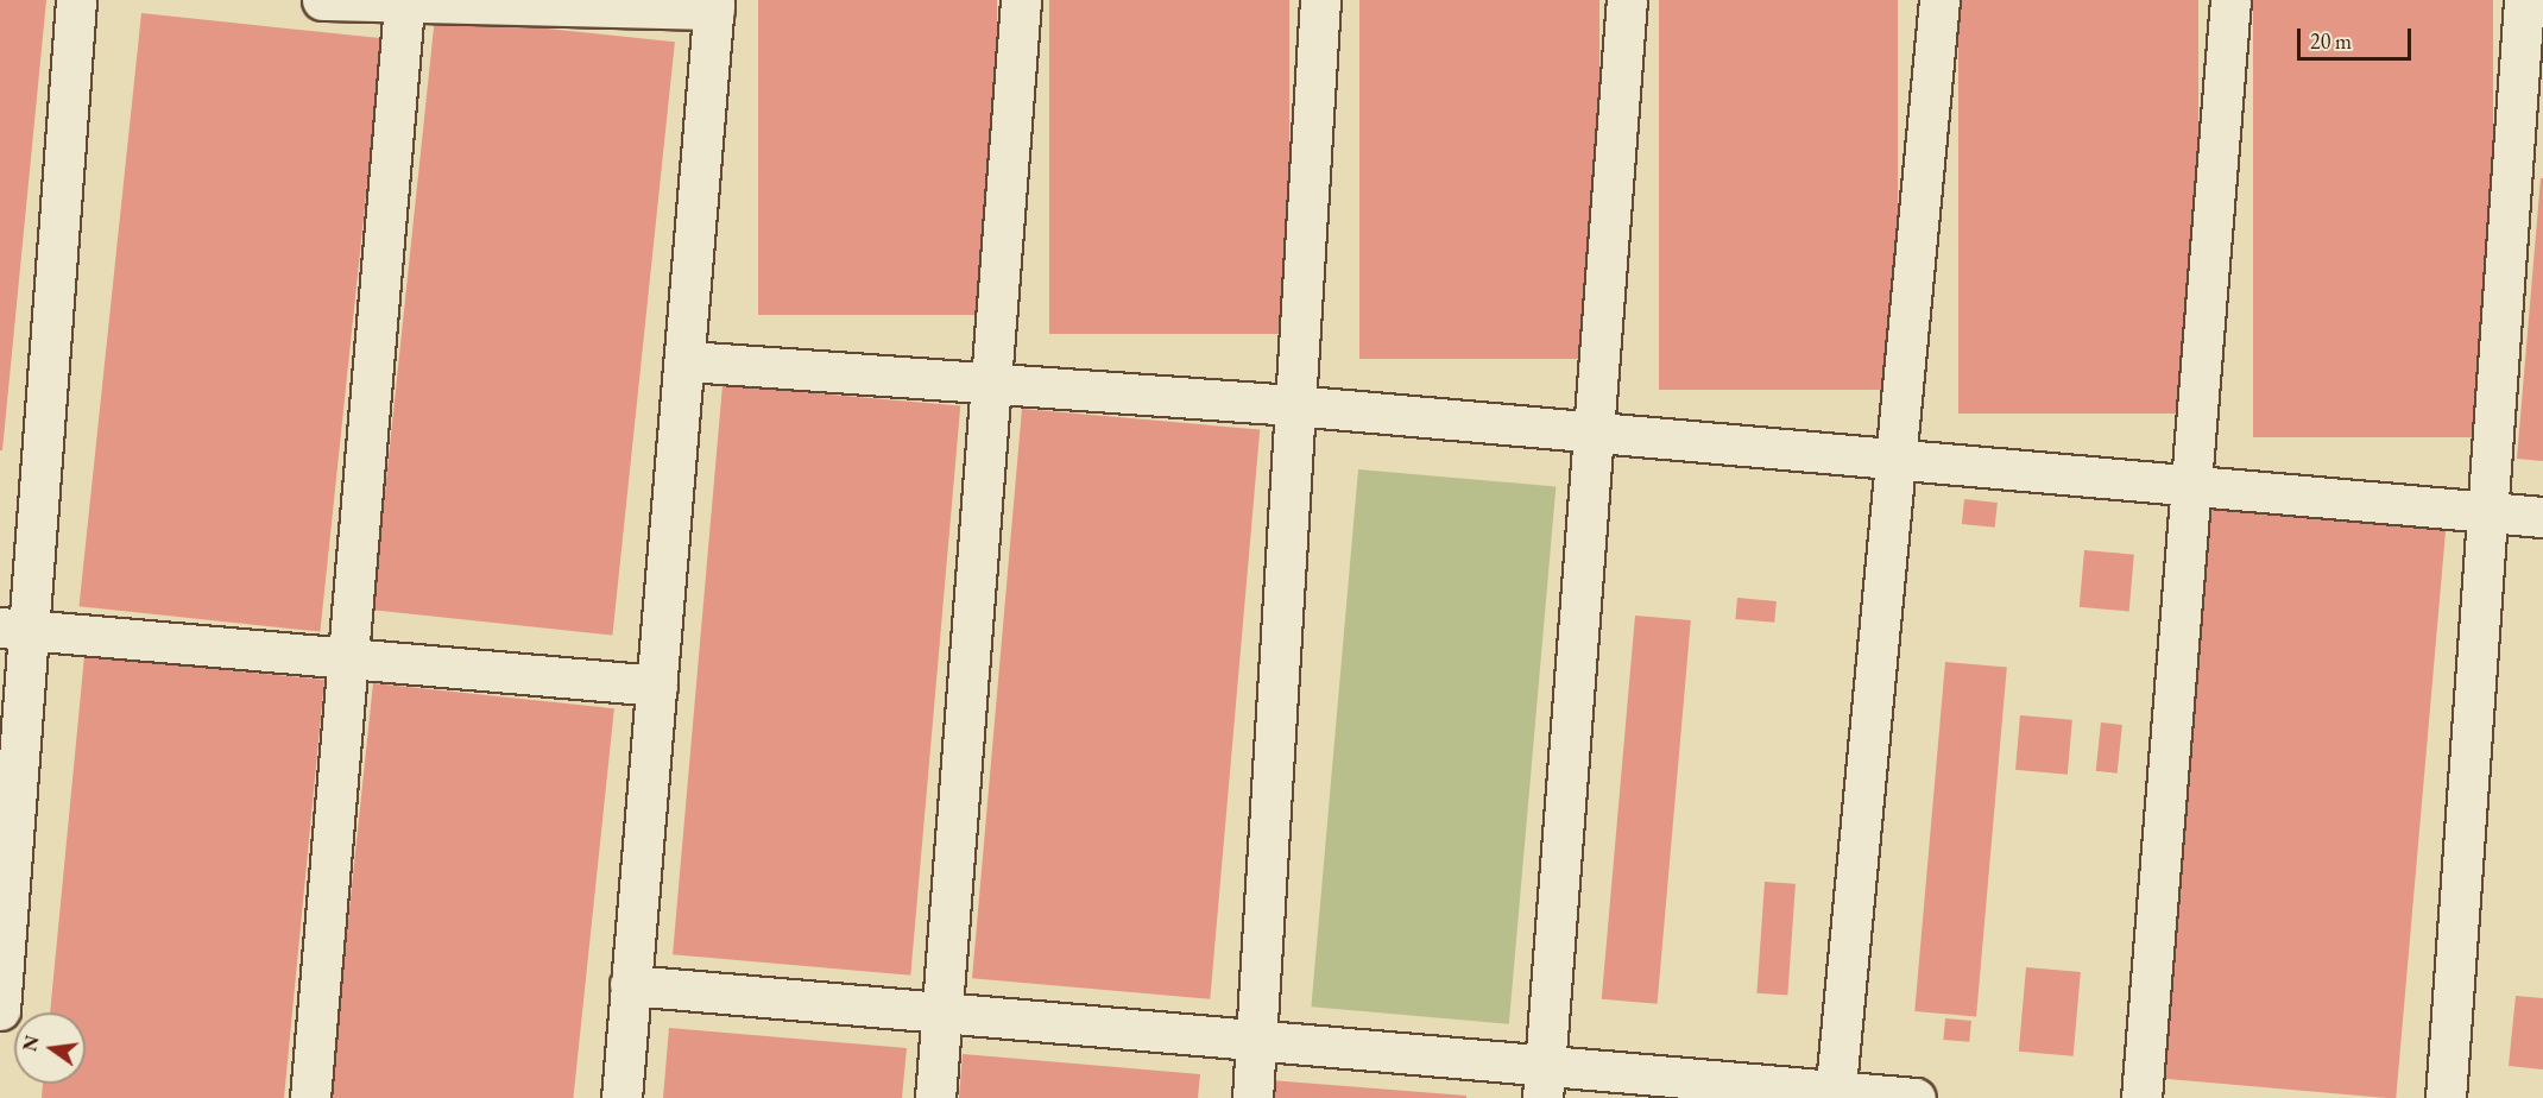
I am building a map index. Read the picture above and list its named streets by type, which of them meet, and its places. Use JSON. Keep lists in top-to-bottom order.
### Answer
{
  "scale_bar": "20 m",
  "north": "left"
}
